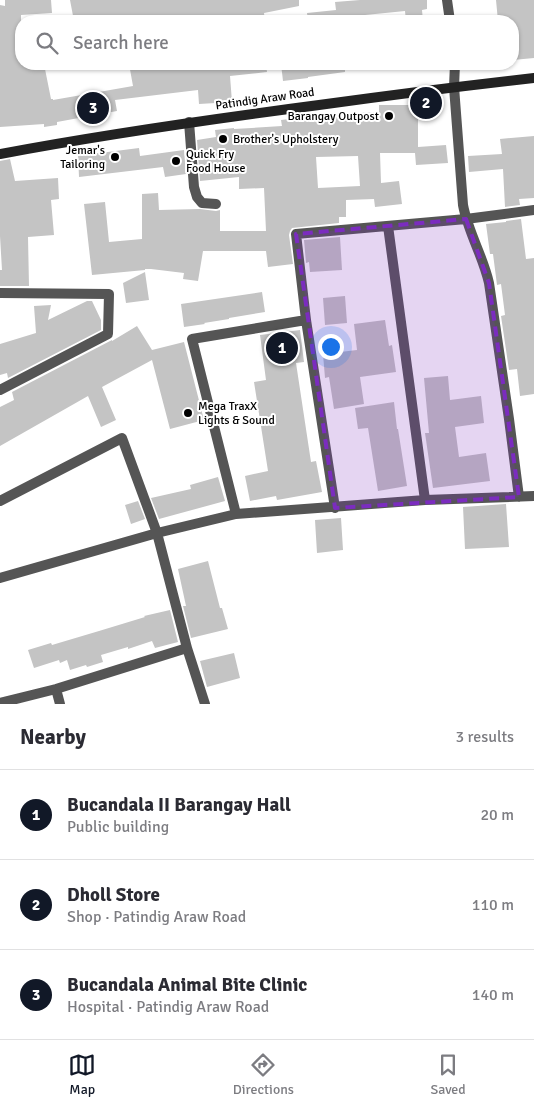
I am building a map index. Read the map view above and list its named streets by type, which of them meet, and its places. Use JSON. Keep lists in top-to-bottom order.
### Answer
{
  "streets": {
    "main road": ["Patindig Araw Road"]
  },
  "places": [
    "Barangay Outpost",
    "Brother's Upholstery",
    "Jemar's Tailoring",
    "Quick Fry Food House",
    "Mega TraxX Lights & Sound"
  ],
  "page": {
    "search": "Search here",
    "pins": ["2", "3", "1"],
    "heading": ["Nearby", "3 results"],
    "list": [
      {
        "mark": "1",
        "name": "Bucandala II Barangay Hall",
        "note": "Public building",
        "value": "20 m"
      },
      {
        "mark": "2",
        "name": "Dholl Store",
        "note": "Shop · Patindig Araw Road",
        "value": "110 m"
      },
      {
        "mark": "3",
        "name": "Bucandala Animal Bite Clinic",
        "note": "Hospital · Patindig Araw Road",
        "value": "140 m"
      }
    ],
    "nav": ["Map", "Directions", "Saved"]
  }
}
